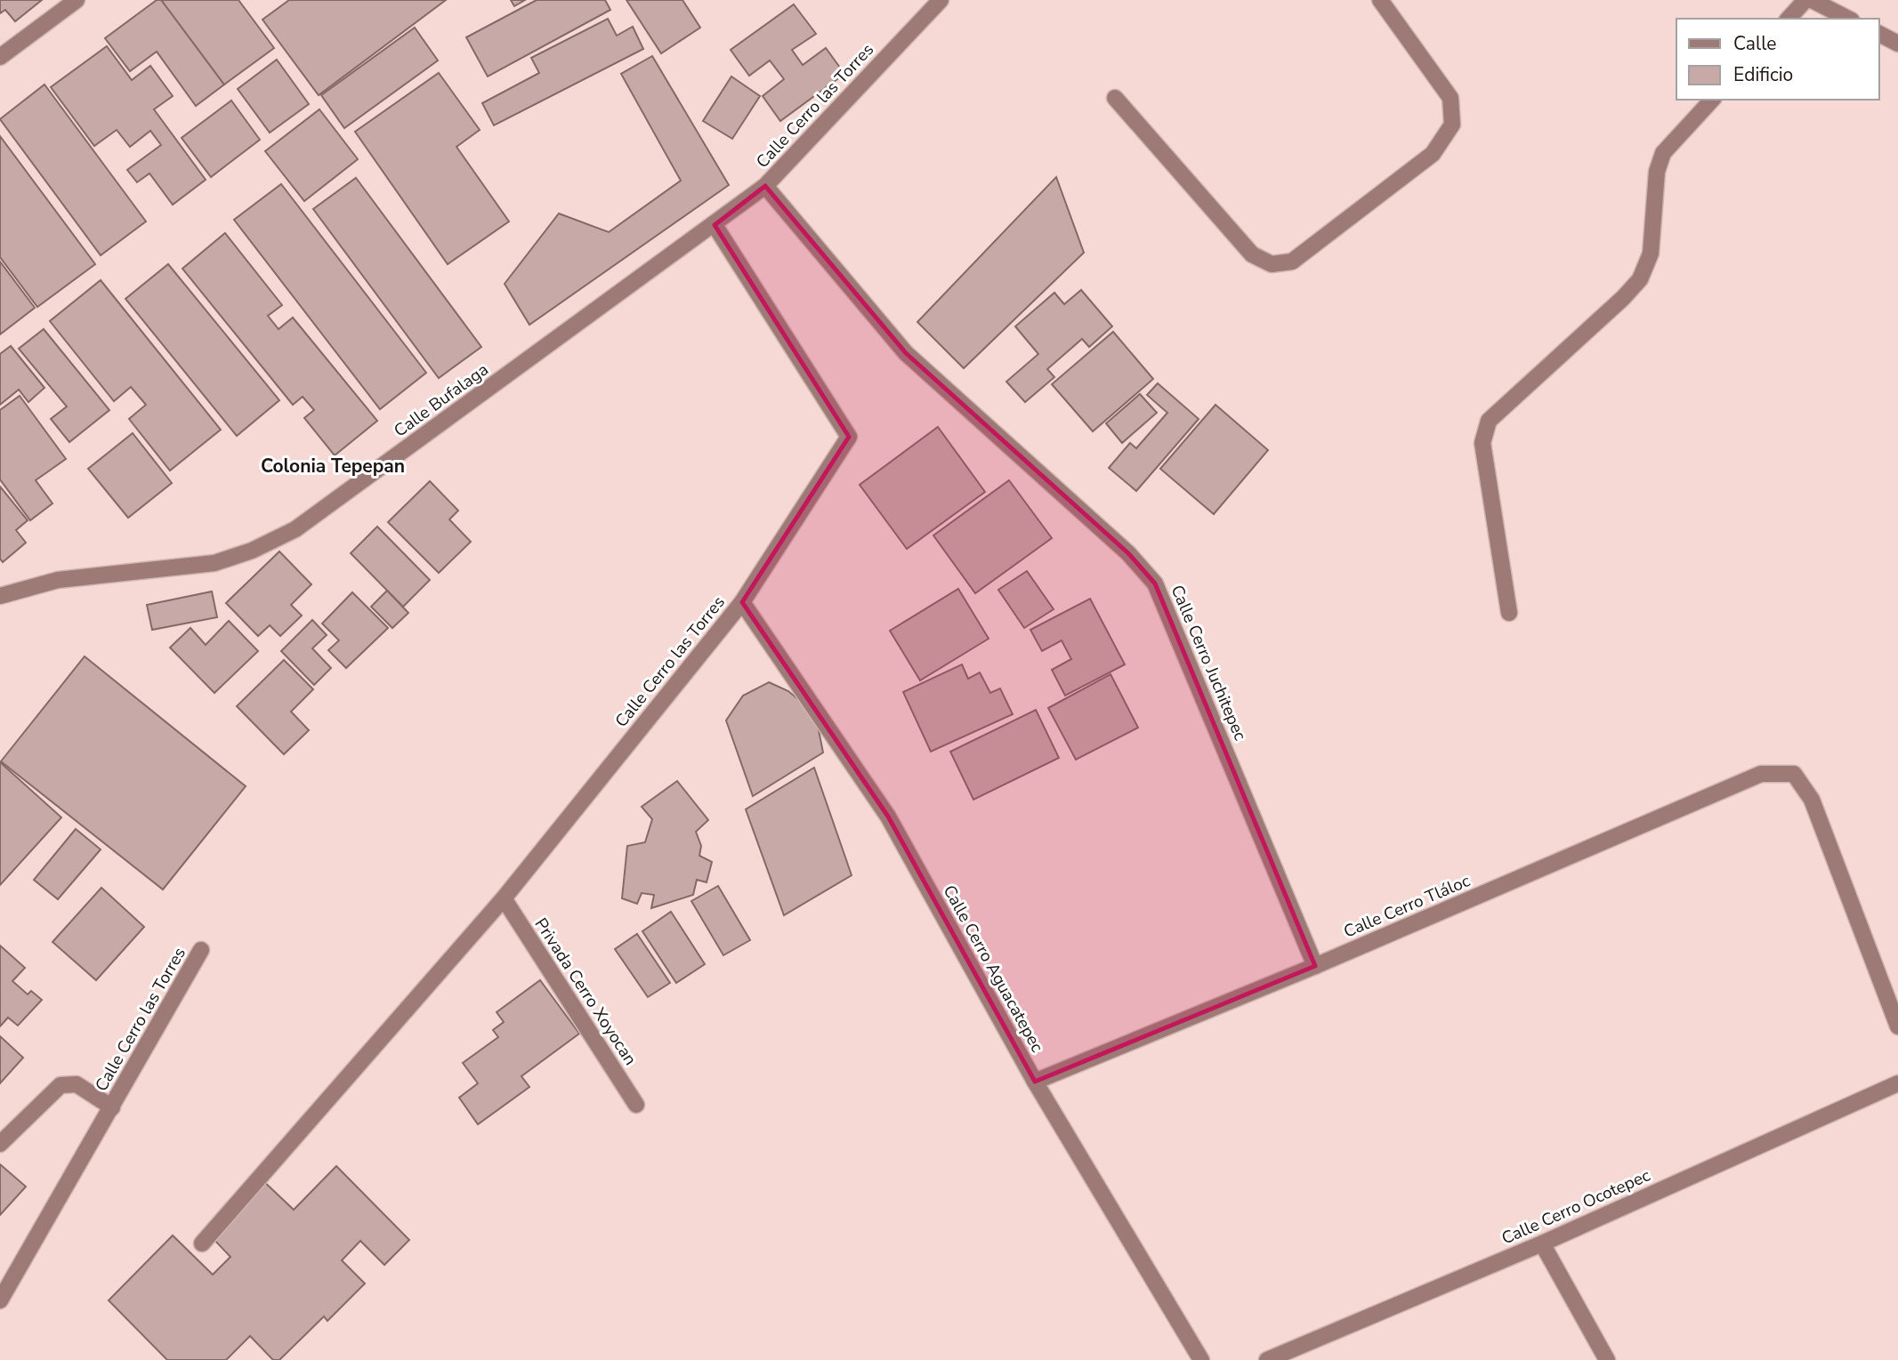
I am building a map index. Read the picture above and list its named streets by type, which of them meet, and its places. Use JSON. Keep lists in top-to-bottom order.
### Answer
{
  "streets": {
    "street": [
      "Calle Cerro las Torres",
      "Calle Bufalaga",
      "Calle Cerro Juchitepec",
      "Calle Cerro Tláloc",
      "Calle Cerro Aguacatepec",
      "Privada Cerro Xoyocan",
      "Calle Cerro Ocotepec"
    ]
  },
  "crossings": [
    ["Calle Cerro las Torres", "Calle Bufalaga"],
    ["Calle Cerro las Torres", "Calle Cerro Juchitepec"],
    ["Calle Cerro las Torres", "Calle Cerro Aguacatepec"],
    ["Calle Cerro las Torres", "Privada Cerro Xoyocan"],
    ["Calle Cerro Juchitepec", "Calle Cerro Tláloc"],
    ["Calle Cerro Tláloc", "Calle Cerro Aguacatepec"]
  ],
  "districts": ["Colonia Tepepan"],
  "legend": ["Calle", "Edificio"]
}
